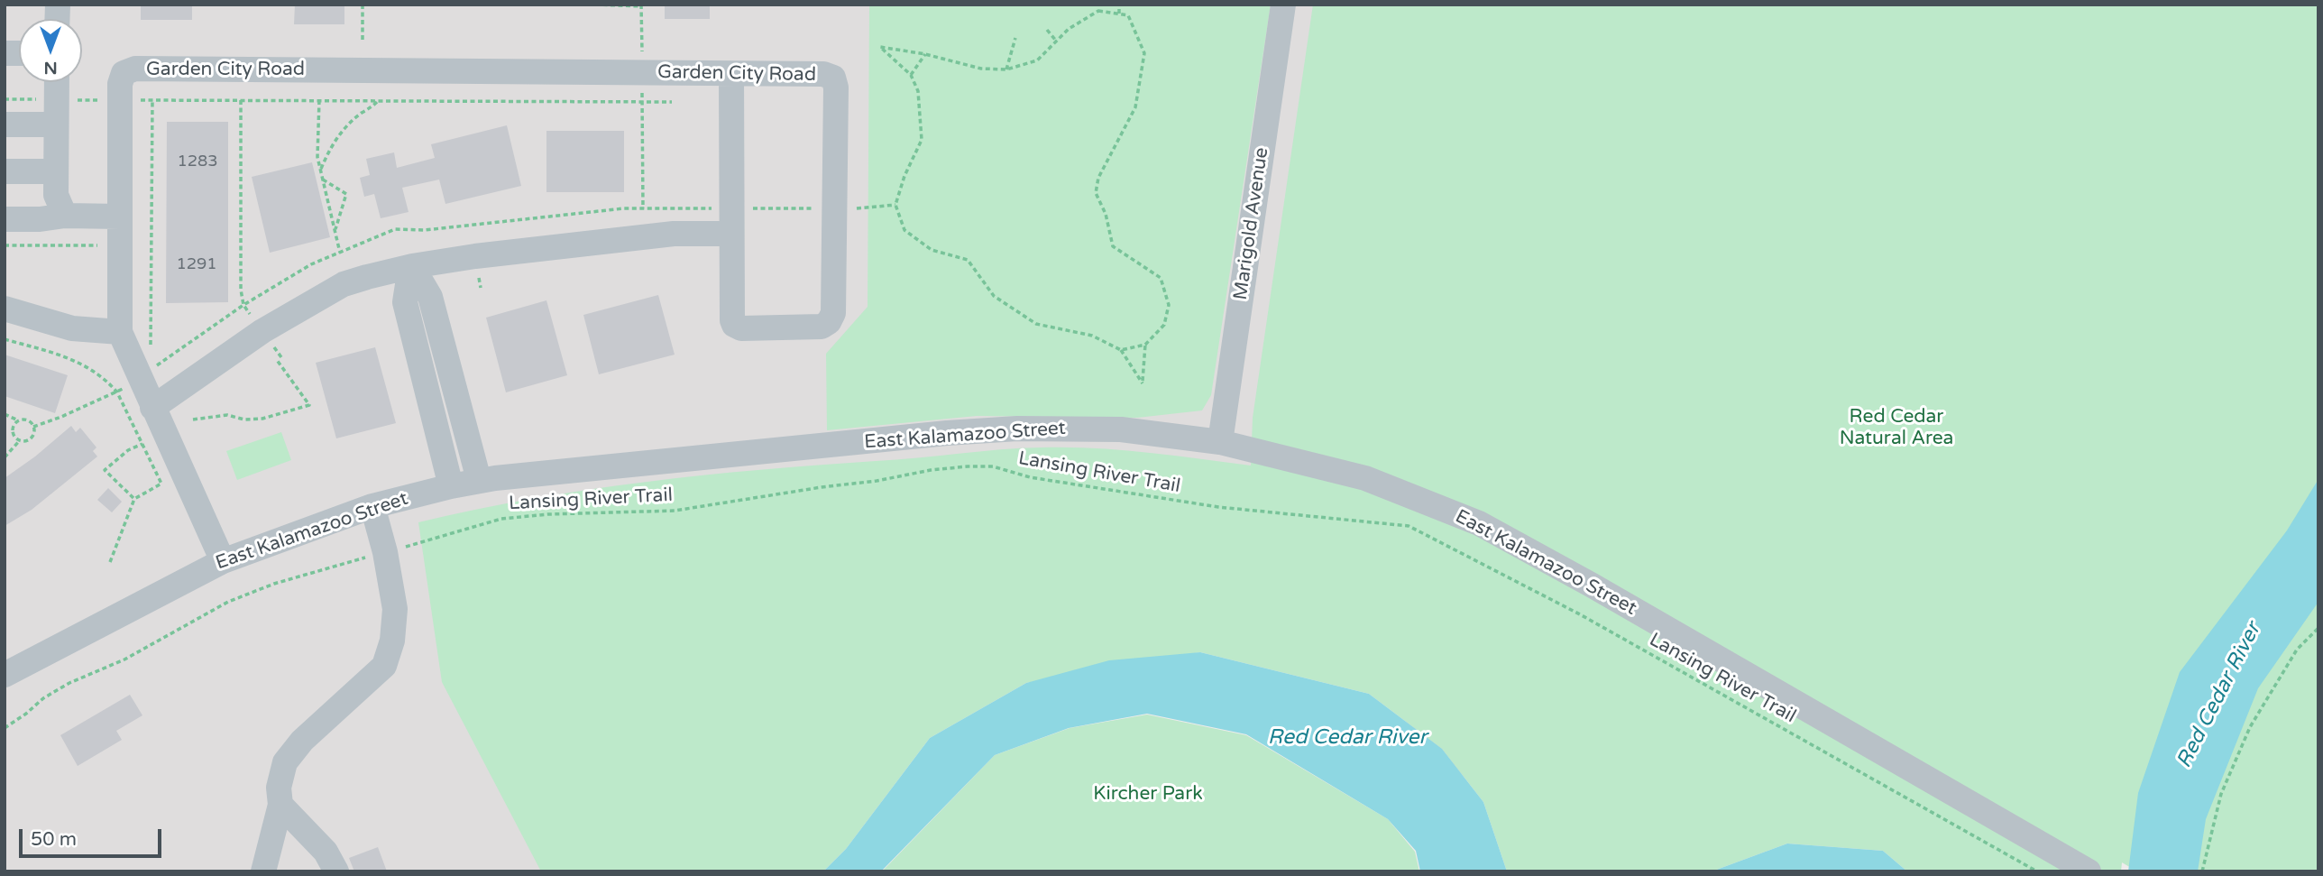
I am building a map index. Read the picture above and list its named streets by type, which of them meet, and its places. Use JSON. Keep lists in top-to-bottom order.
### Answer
{
  "streets": {
    "street": ["Garden City Road", "Marigold Avenue", "East Kalamazoo Street"],
    "path": ["Lansing River Trail"]
  },
  "crossings": [
    ["Garden City Road", "East Kalamazoo Street"],
    ["Marigold Avenue", "East Kalamazoo Street"]
  ],
  "water": ["Red Cedar River"],
  "parks": ["Red Cedar Natural Area", "Kircher Park"],
  "house_numbers": ["1283", "1291"],
  "scale_bar": "50 m",
  "north": "bottom"
}
